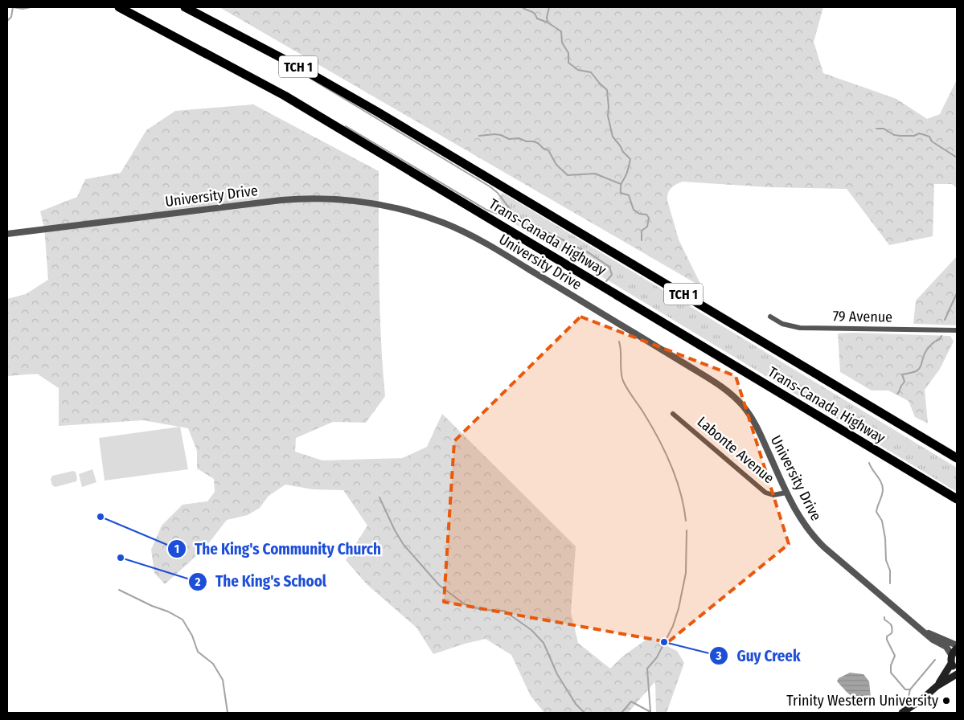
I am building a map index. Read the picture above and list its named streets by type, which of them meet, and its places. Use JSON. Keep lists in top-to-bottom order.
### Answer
{
  "streets": {
    "highway": ["TCH 1", "Trans-Canada Highway"],
    "street": ["University Drive", "79 Avenue", "Labonte Avenue"]
  },
  "crossings": [
    ["University Drive", "Labonte Avenue"]
  ],
  "places": [
    "The King's Community Church",
    "The King's School",
    "Guy Creek",
    "Trinity Western University"
  ]
}
